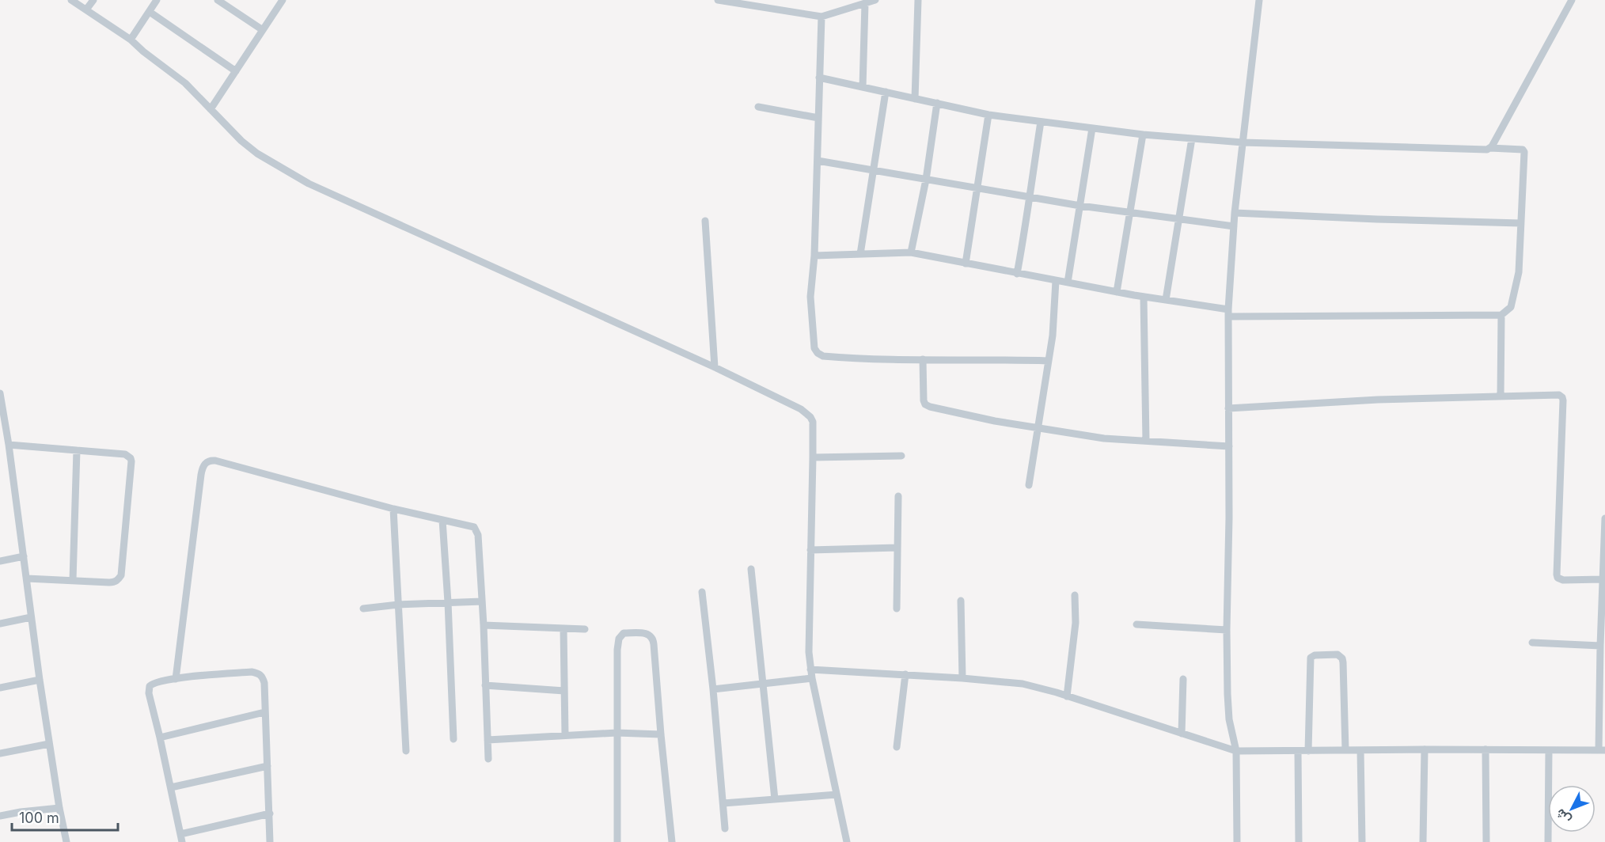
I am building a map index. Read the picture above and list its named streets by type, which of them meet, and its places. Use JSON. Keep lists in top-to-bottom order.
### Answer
{
  "scale_bar": "100 m",
  "north": "bottom left"
}
